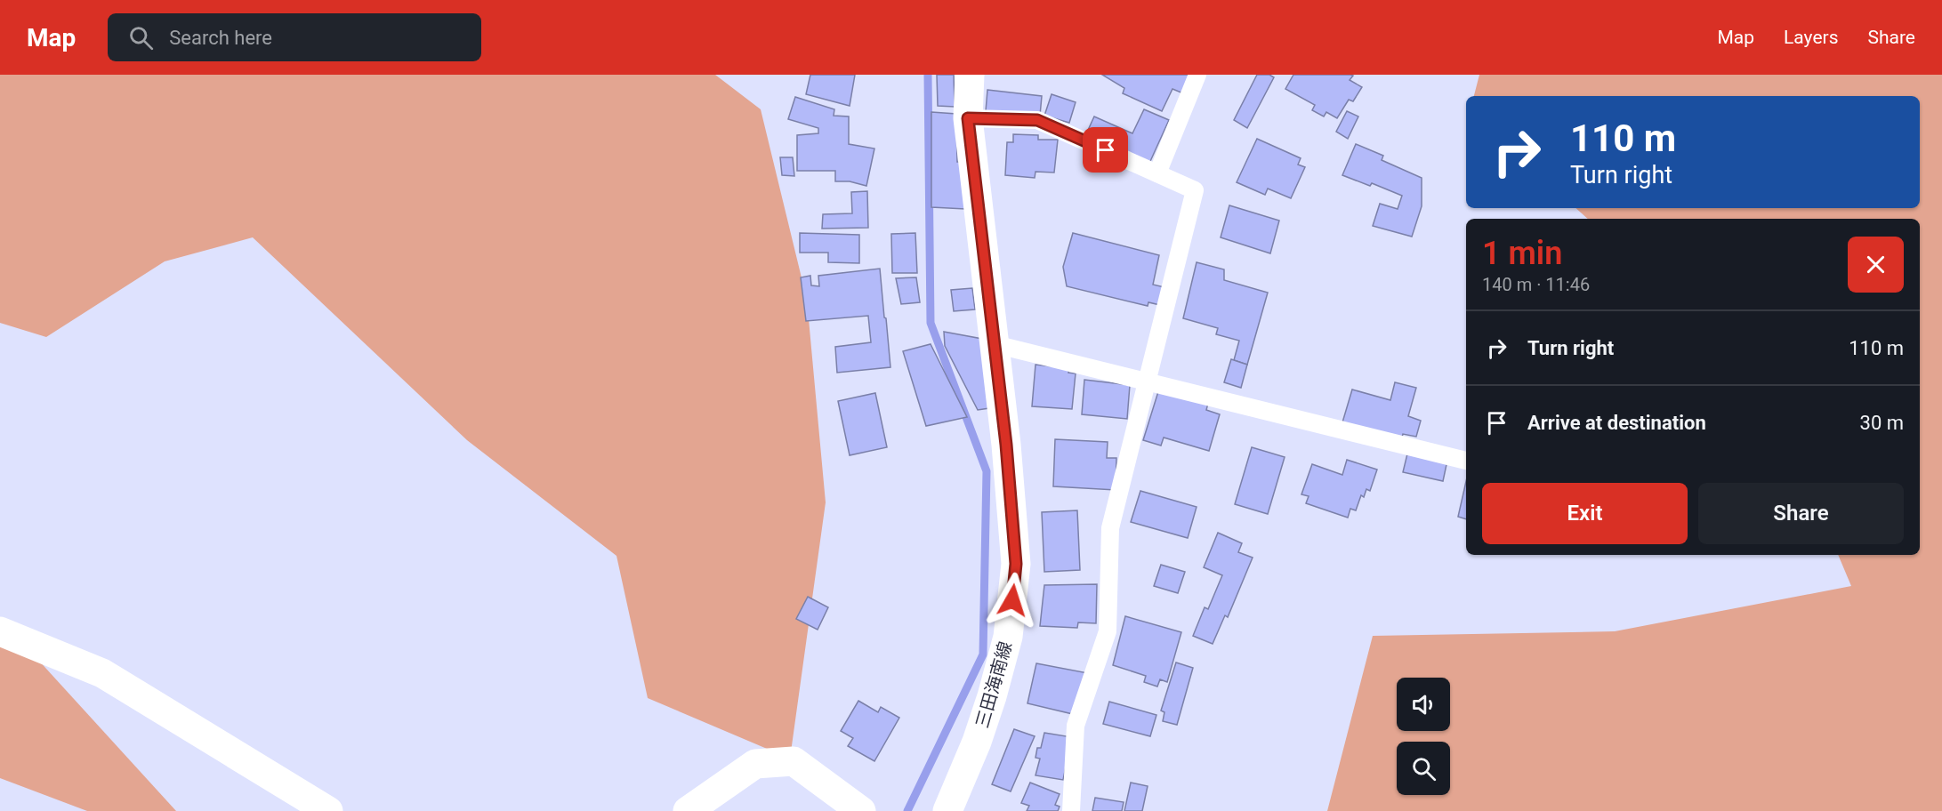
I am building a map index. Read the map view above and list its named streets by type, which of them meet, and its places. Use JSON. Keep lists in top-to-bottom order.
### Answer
{
  "streets": {
    "main road": ["三田海南線"]
  },
  "page": {
    "header": "Map",
    "search": "Search here",
    "nav": ["Map", "Layers", "Share"],
    "turn": ["110 m", "Turn right"],
    "heading": ["1 min", "140 m · 11:46"],
    "list": [
      {
        "name": "Turn right",
        "value": "110 m"
      },
      {
        "name": "Arrive at destination",
        "value": "30 m"
      }
    ],
    "buttons": ["Exit", "Share"]
  }
}
